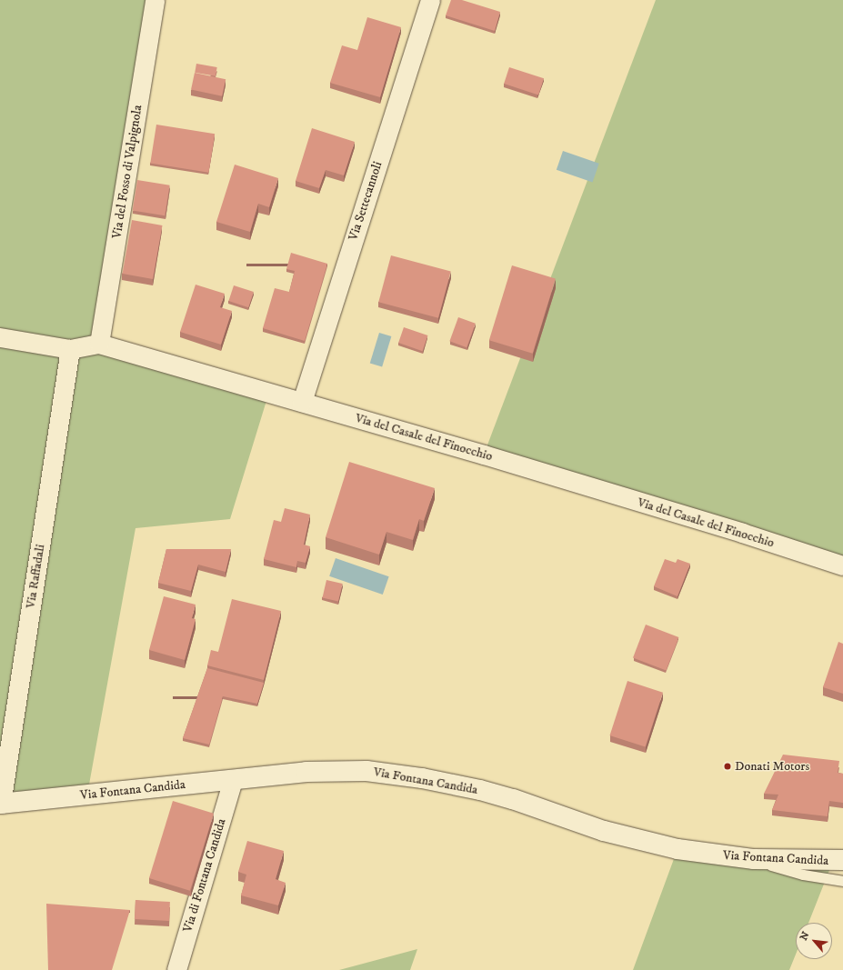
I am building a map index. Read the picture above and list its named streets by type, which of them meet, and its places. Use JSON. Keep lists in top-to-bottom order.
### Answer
{
  "streets": {
    "main road": ["Via Fontana Candida"],
    "street": [
      "Via del Fosso di Valpignola",
      "Via Settecannoli",
      "Via del Casale del Finocchio",
      "Via Raffadali",
      "Via di Fontana Candida"
    ]
  },
  "crossings": [
    ["Via del Fosso di Valpignola", "Via del Casale del Finocchio"],
    ["Via Settecannoli", "Via del Casale del Finocchio"],
    ["Via del Casale del Finocchio", "Via Raffadali"],
    ["Via Raffadali", "Via Fontana Candida"],
    ["Via Fontana Candida", "Via di Fontana Candida"]
  ],
  "places": ["Donati Motors"],
  "north": "top left"
}
